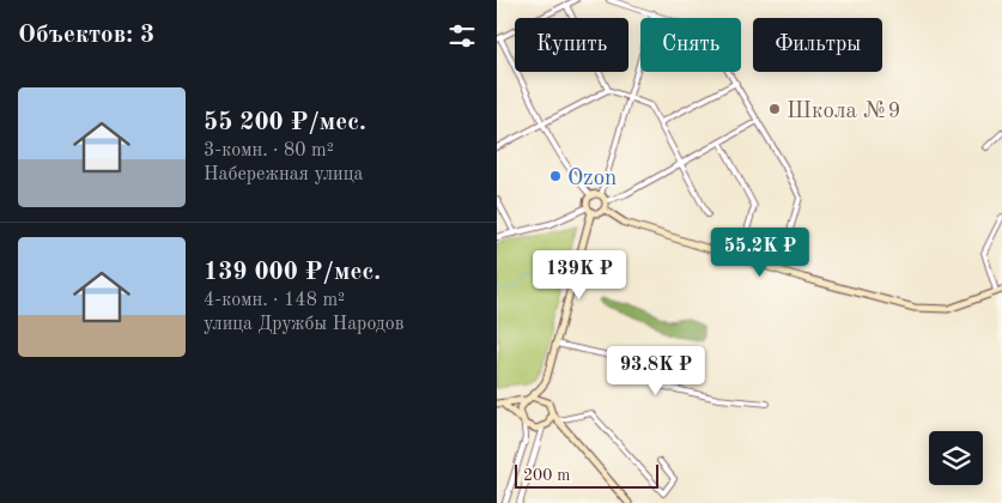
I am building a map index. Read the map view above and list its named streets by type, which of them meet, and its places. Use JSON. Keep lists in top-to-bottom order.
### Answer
{
  "places": ["Школа №9", "Ozon"],
  "scale_bar": "200 m",
  "page": {
    "heading": "Объектов: 3",
    "chip": ["Купить", "Снять", "Фильтры"],
    "list": [
      {
        "name": "55 200 ₽/мес.",
        "note": "3-комн. · 80 m² · Набережная улица"
      },
      {
        "name": "139 000 ₽/мес.",
        "note": "4-комн. · 148 m² · улица Дружбы Народов"
      }
    ],
    "price": ["55.2K ₽", "139K ₽", "93.8K ₽"],
    "scale": "200 m"
  }
}
